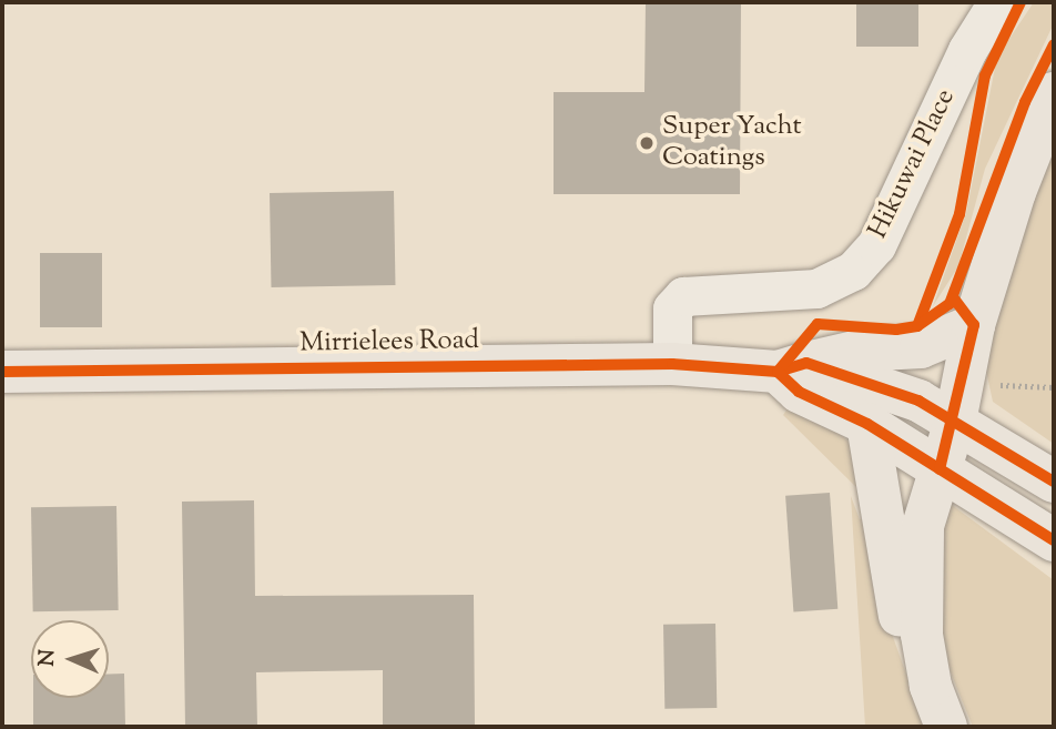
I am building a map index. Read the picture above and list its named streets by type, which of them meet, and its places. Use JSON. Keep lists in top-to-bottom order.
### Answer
{
  "streets": {
    "main road": ["Mirrielees Road"],
    "street": ["Hikuwai Place"]
  },
  "crossings": [
    ["Hikuwai Place", "Mirrielees Road"]
  ],
  "places": ["Super Yacht Coatings"],
  "north": "left"
}
